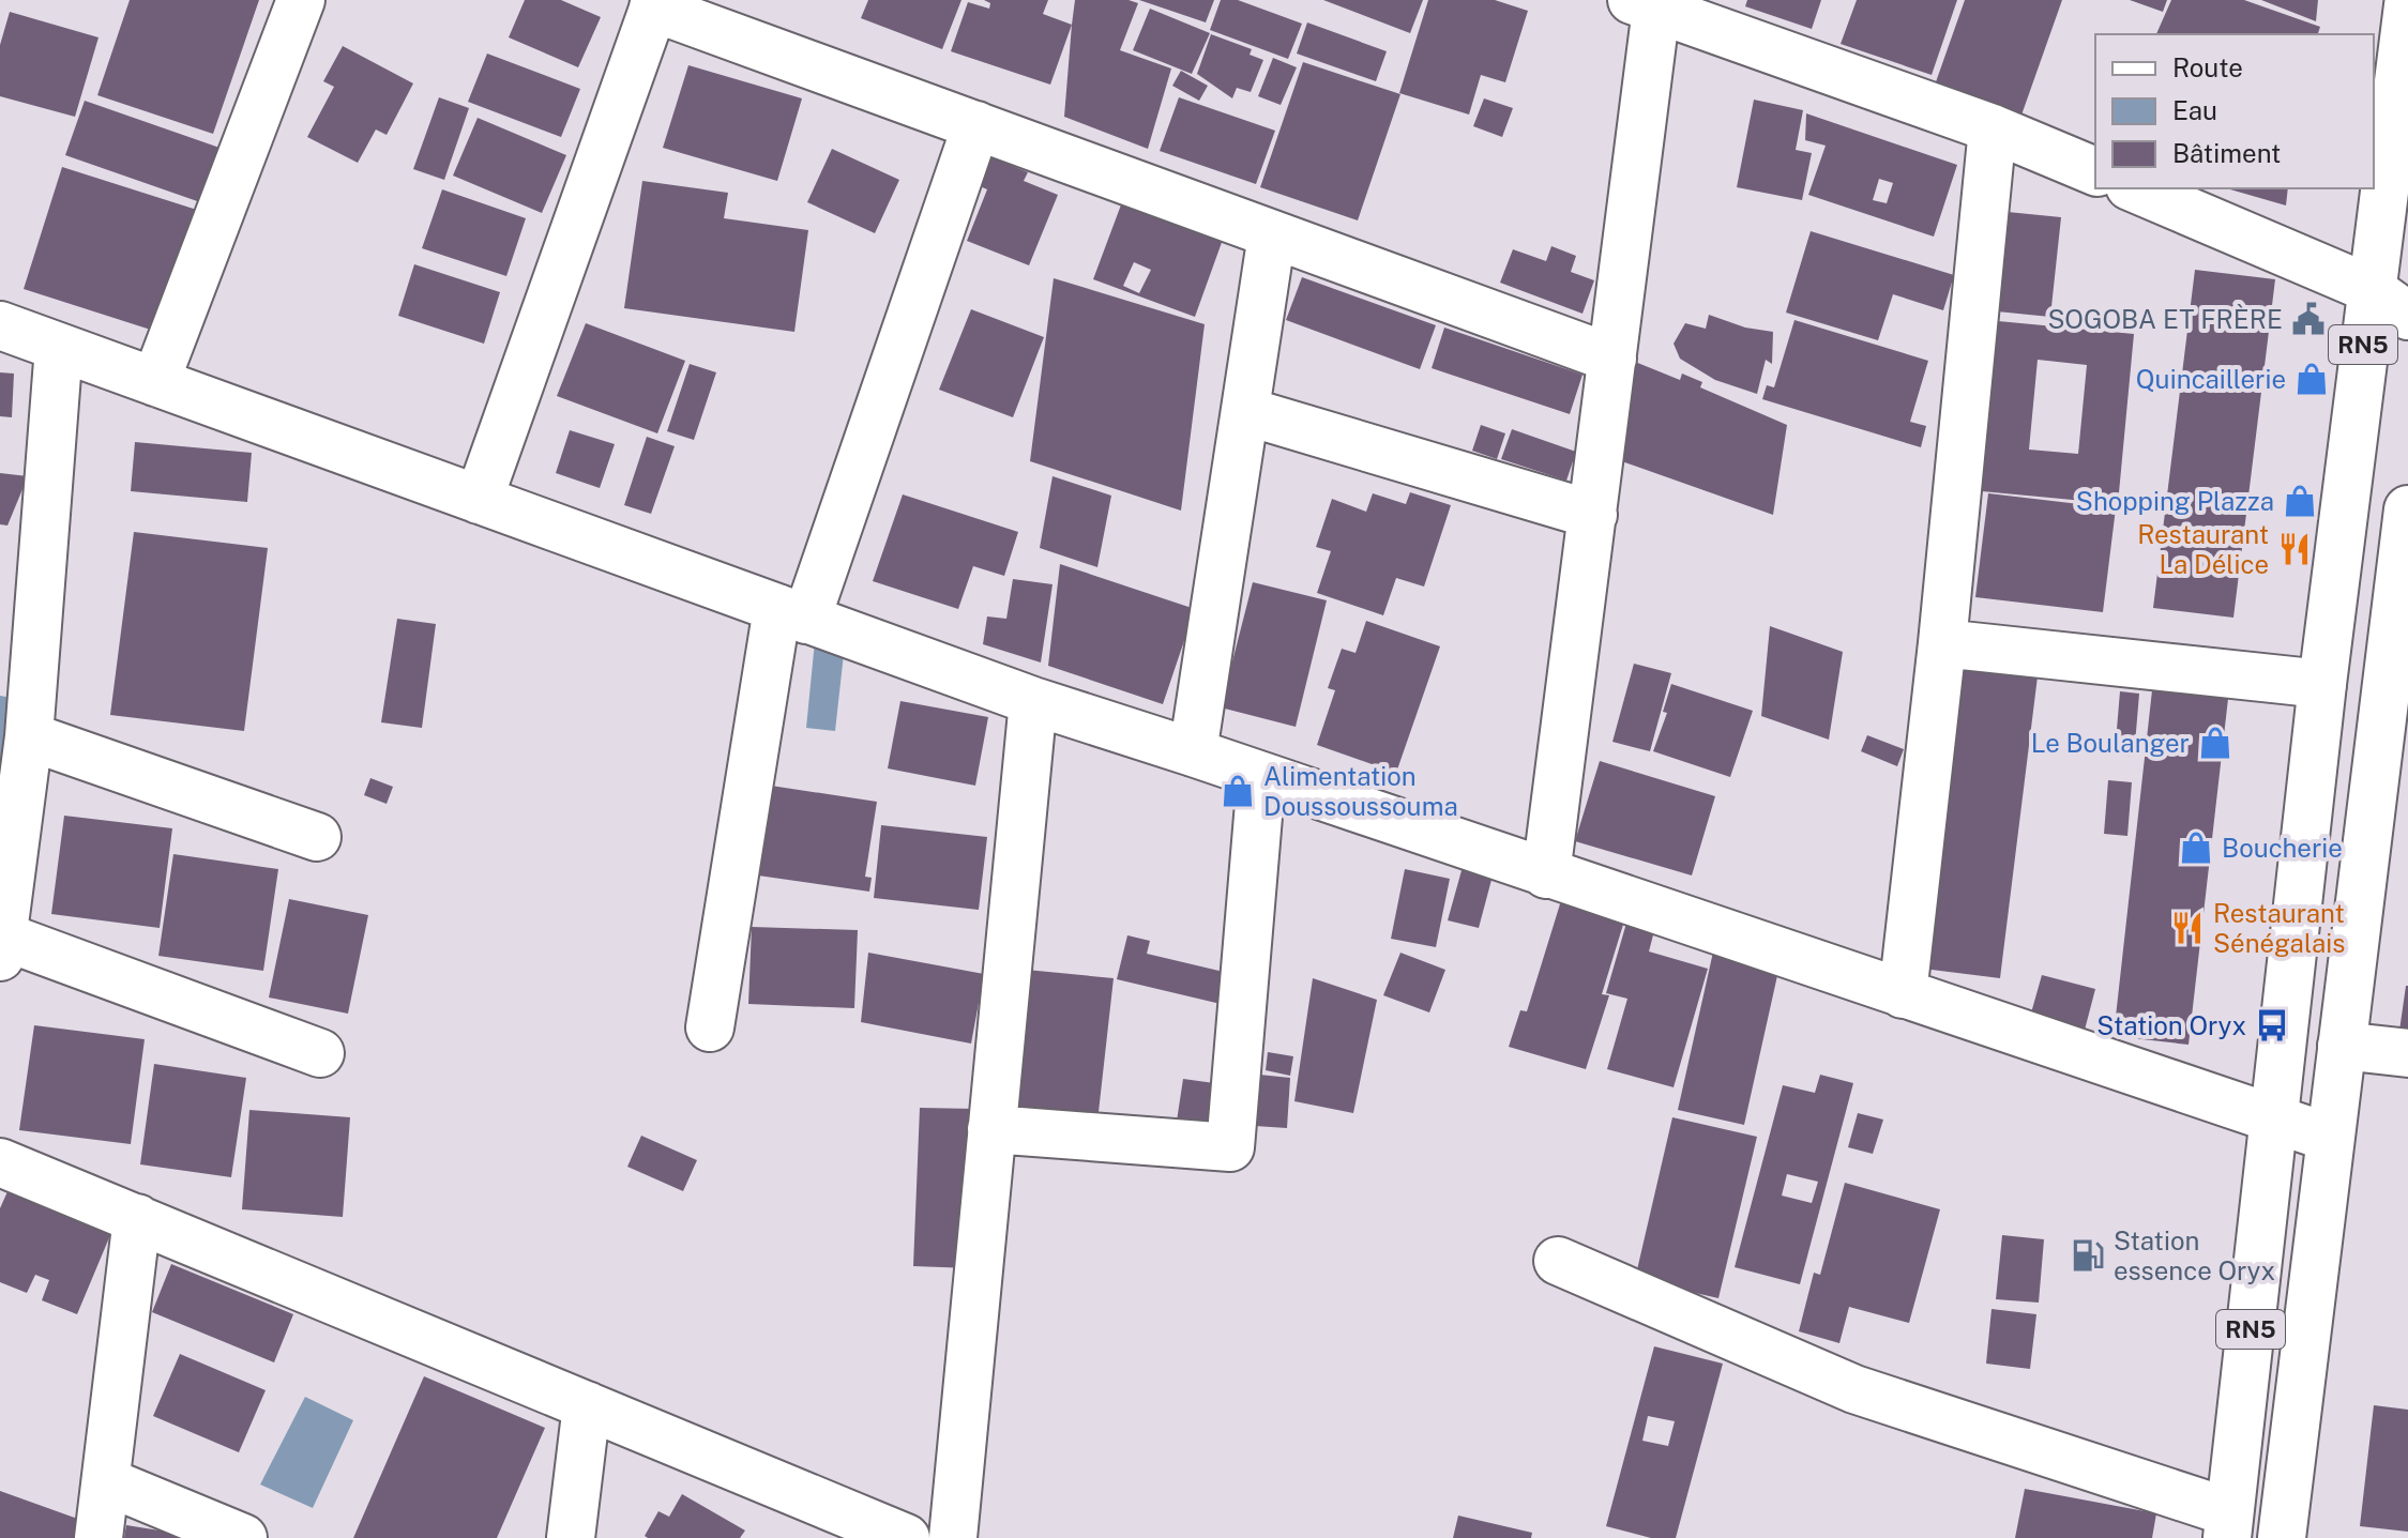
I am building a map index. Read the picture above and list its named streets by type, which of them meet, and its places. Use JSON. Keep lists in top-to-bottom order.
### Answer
{
  "streets": {
    "main road": ["RN5"]
  },
  "places": {
    "public building": ["SOGOBA ET FRÈRE"],
    "shop": [
      "Quincaillerie",
      "Shopping Plazza",
      "Le Boulanger",
      "Alimentation Doussoussouma",
      "Boucherie"
    ],
    "restaurant": ["Restaurant La Délice", "Restaurant Sénégalais"],
    "bus stop": ["Station Oryx"],
    "fuel station": ["Station essence Oryx"]
  },
  "legend": ["Route", "Eau", "Bâtiment"]
}
